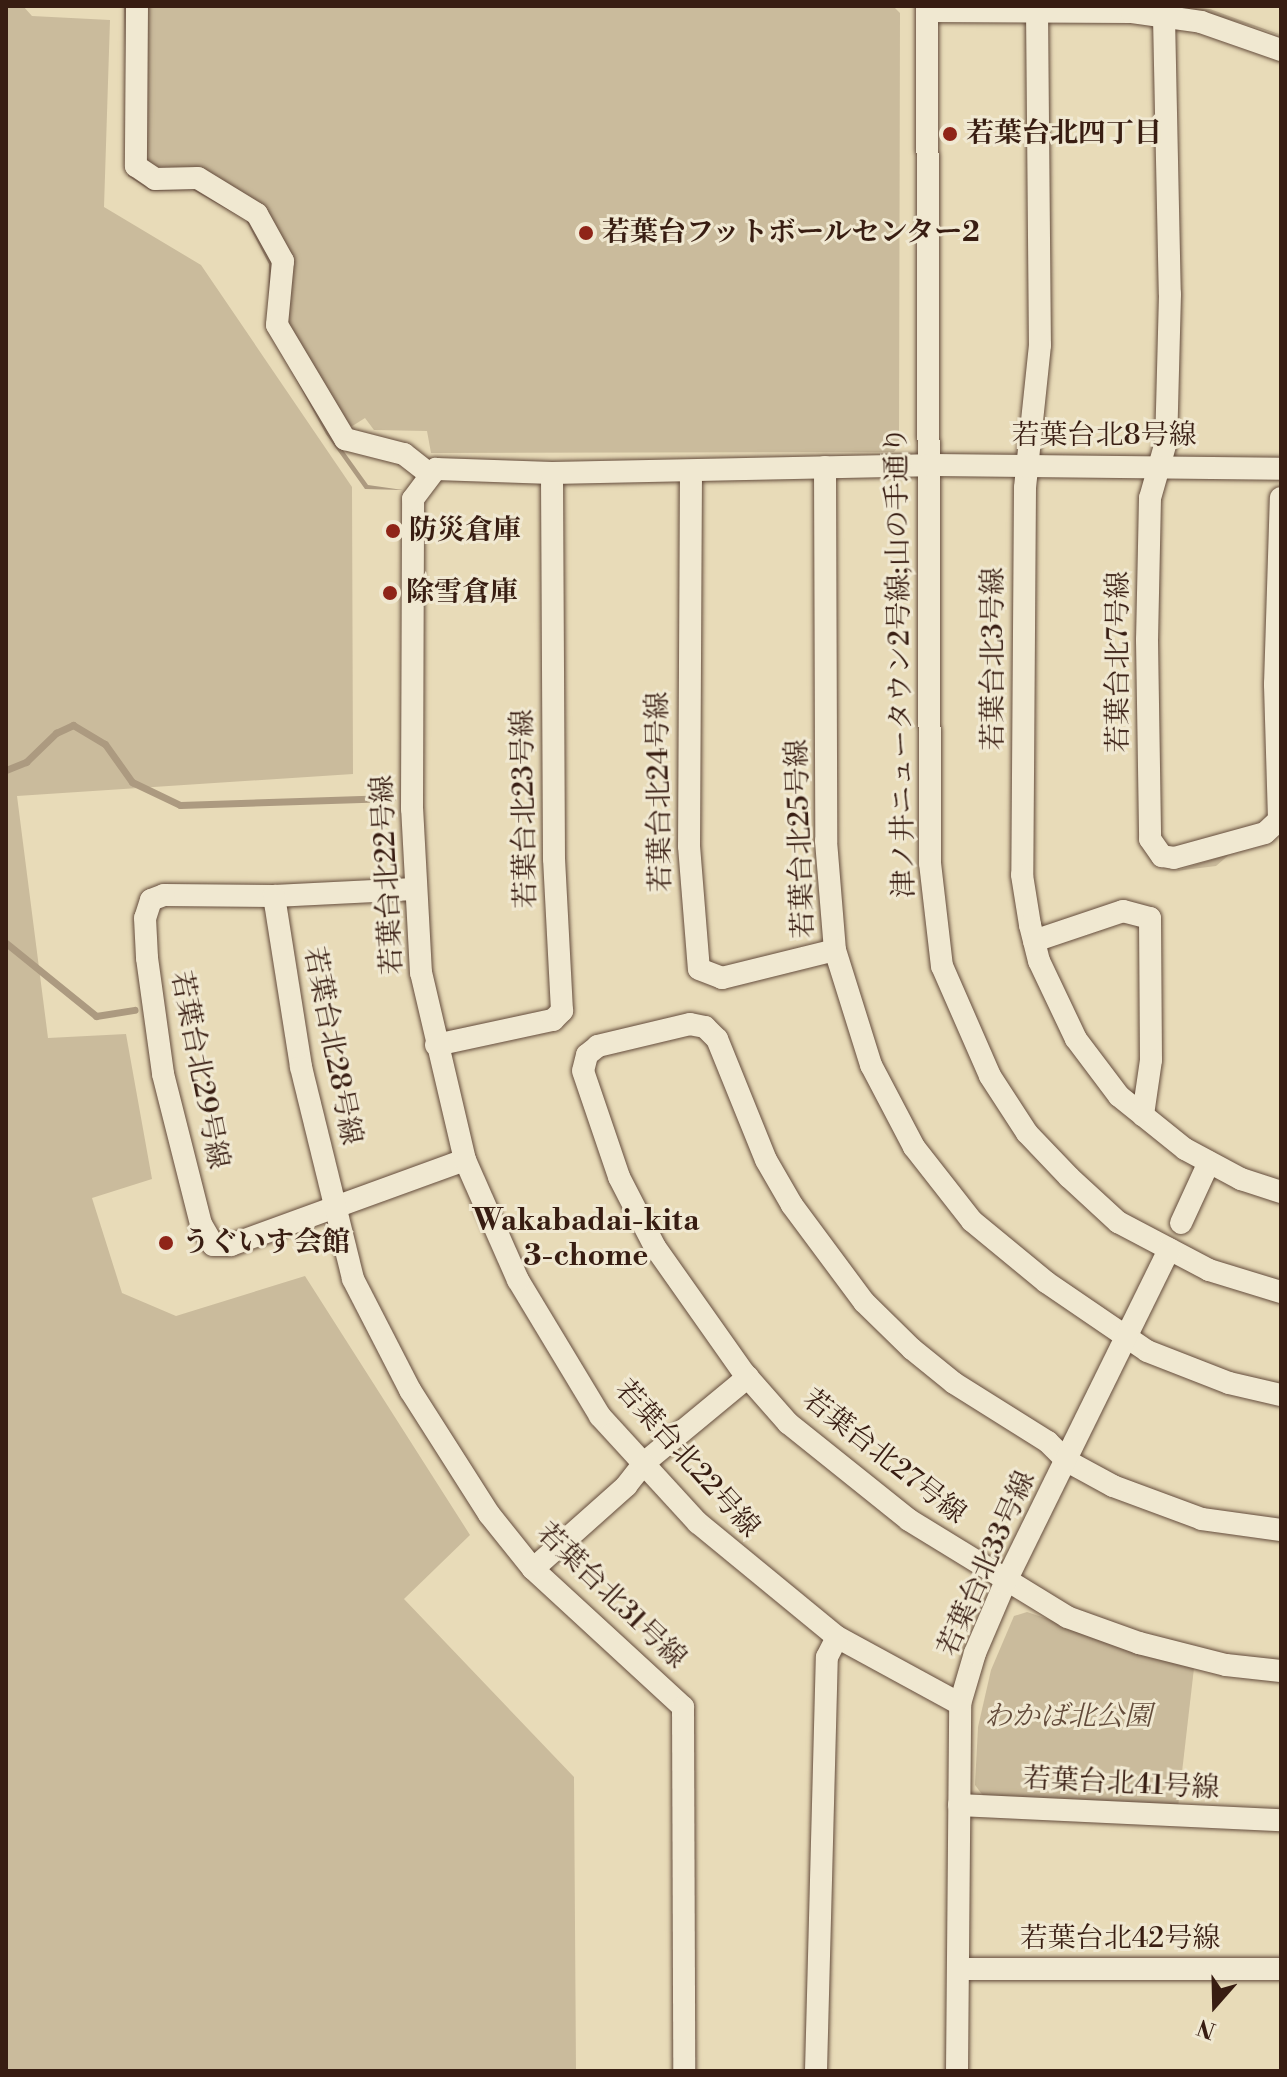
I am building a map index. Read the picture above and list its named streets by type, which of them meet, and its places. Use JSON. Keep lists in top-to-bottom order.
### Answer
{
  "streets": {
    "street": [
      "若葉台北8号線",
      "若葉台北3号線",
      "津ノ井ニュータウン2号線;山の手通り",
      "若葉台北7号線",
      "若葉台北24号線",
      "若葉台北23号線",
      "若葉台北25号線",
      "若葉台北22号線",
      "若葉台北28号線",
      "若葉台北29号線",
      "若葉台北27号線",
      "若葉台北33号線",
      "若葉台北31号線",
      "若葉台北41号線",
      "若葉台北42号線"
    ]
  },
  "crossings": [
    ["若葉台北8号線", "若葉台北3号線"],
    ["若葉台北8号線", "津ノ井ニュータウン2号線;山の手通り"],
    ["若葉台北8号線", "若葉台北7号線"],
    ["津ノ井ニュータウン2号線;山の手通り", "若葉台北33号線"],
    ["若葉台北24号線", "若葉台北25号線"],
    ["若葉台北23号線", "若葉台北22号線"],
    ["若葉台北25号線", "若葉台北33号線"],
    ["若葉台北22号線", "若葉台北29号線"],
    ["若葉台北22号線", "若葉台北33号線"],
    ["若葉台北28号線", "若葉台北29号線"],
    ["若葉台北28号線", "若葉台北31号線"],
    ["若葉台北29号線", "若葉台北31号線"],
    ["若葉台北27号線", "若葉台北33号線"],
    ["若葉台北33号線", "若葉台北41号線"],
    ["若葉台北33号線", "若葉台北42号線"]
  ],
  "districts": ["Wakabadai-kita 3-chome"],
  "parks": ["わかば北公園"],
  "places": [
    "若葉台北四丁目",
    "若葉台フットボールセンター2",
    "防災倉庫",
    "除雪倉庫",
    "うぐいす会館"
  ],
  "north": "bottom"
}
